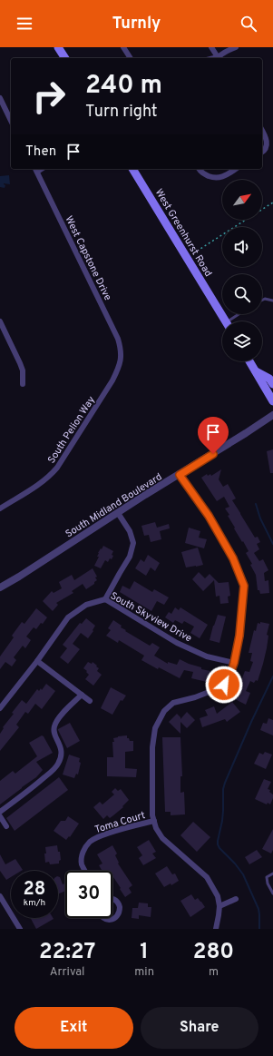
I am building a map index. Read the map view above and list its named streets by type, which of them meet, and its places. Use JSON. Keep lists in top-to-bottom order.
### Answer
{
  "streets": {
    "main road": ["West Greenhurst Road"],
    "street": [
      "West Capstone Drive",
      "South Pelion Way",
      "South Midland Boulevard",
      "South Skyview Drive",
      "Toma Court"
    ]
  },
  "crossings": [
    ["West Capstone Drive", "South Pelion Way"]
  ],
  "north": "top right",
  "page": {
    "header": "Turnly",
    "turn": ["240 m", "Turn right"],
    "then": "Then",
    "speed": "28 km/h",
    "limit": "30",
    "eta": [
      "22:27",
      "Arrival",
      "1",
      "min",
      "280",
      "m"
    ],
    "buttons": ["Exit", "Share"]
  }
}
